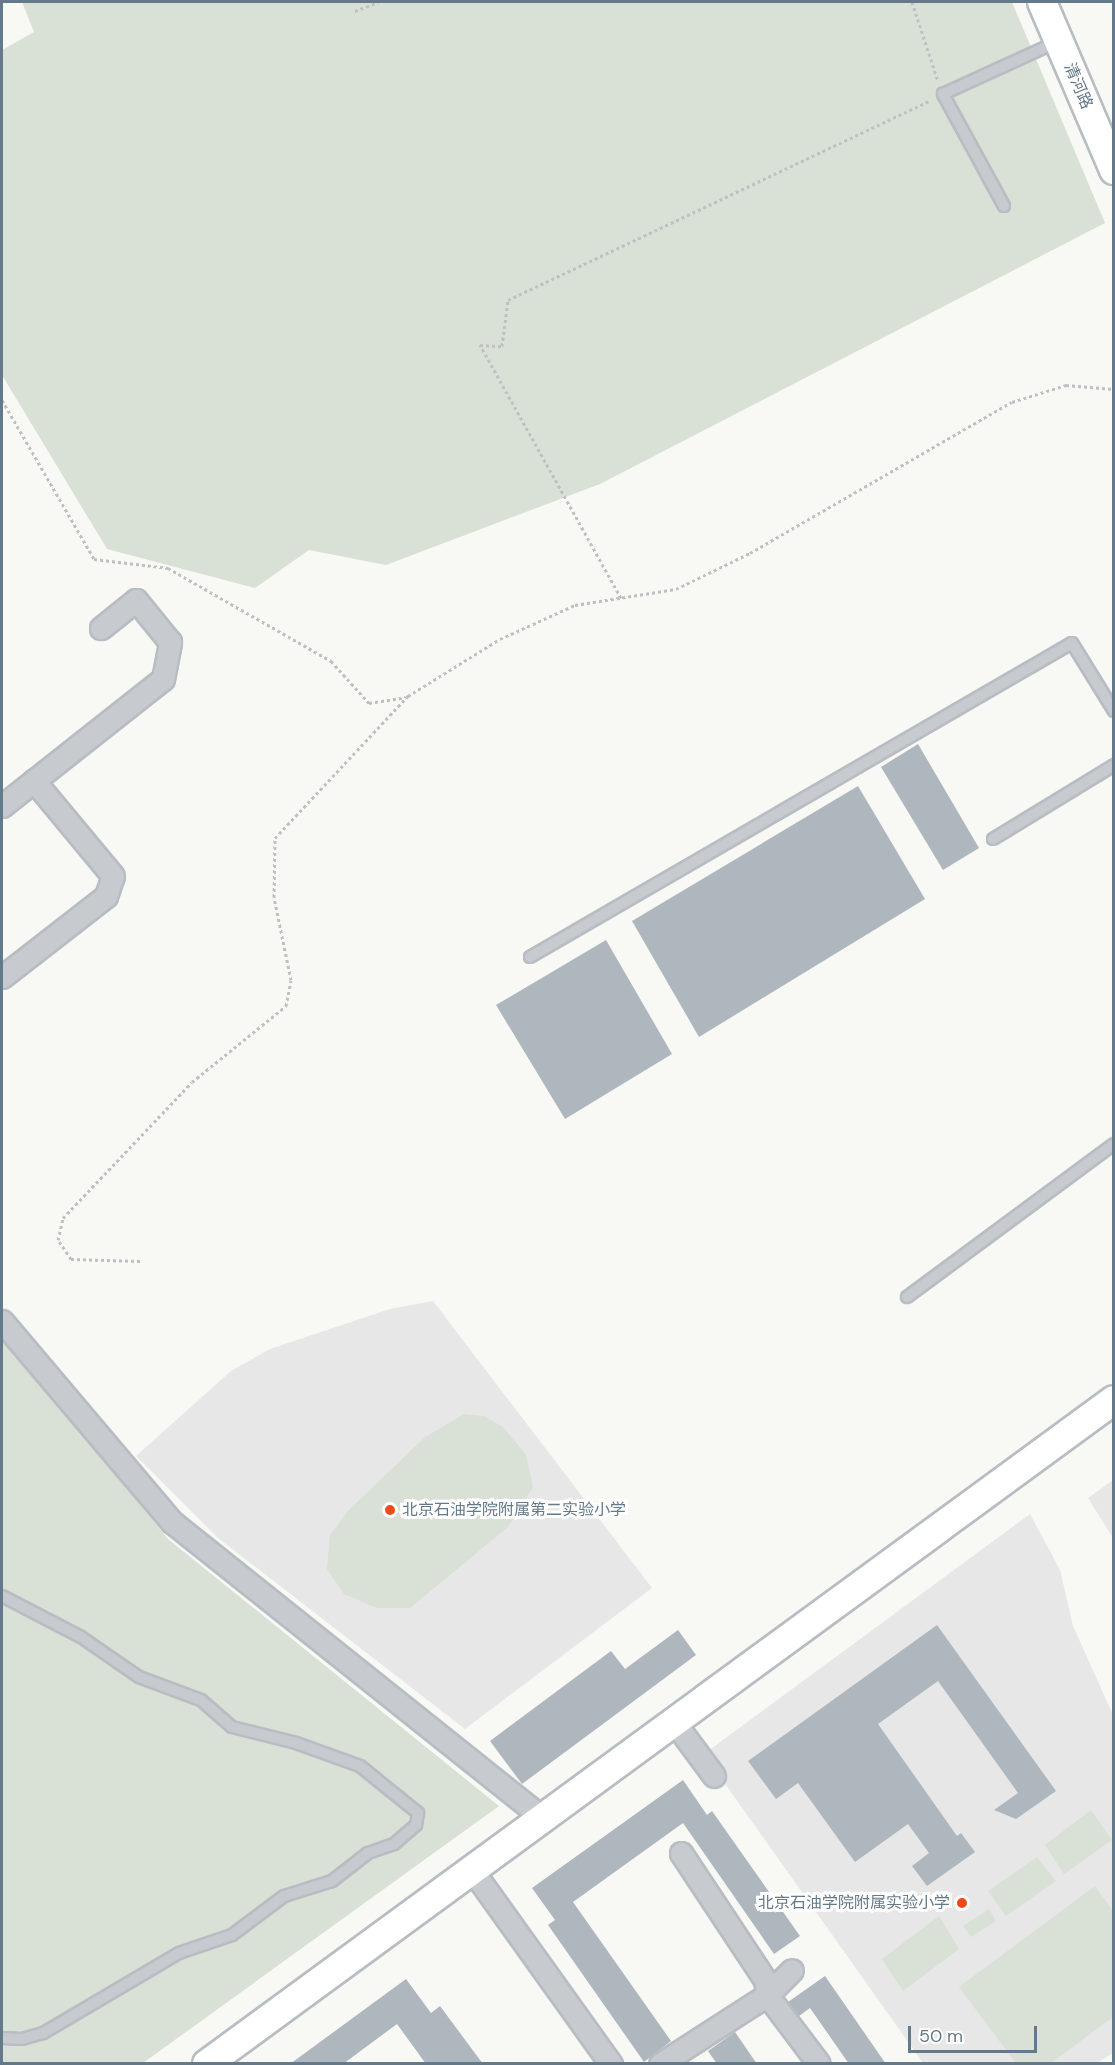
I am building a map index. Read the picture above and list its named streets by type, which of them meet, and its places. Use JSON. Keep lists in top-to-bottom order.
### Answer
{
  "streets": {
    "street": ["清河路"]
  },
  "places": ["北京石油学院附属第二实验小学", "北京石油学院附属实验小学"],
  "scale_bar": "50 m"
}
